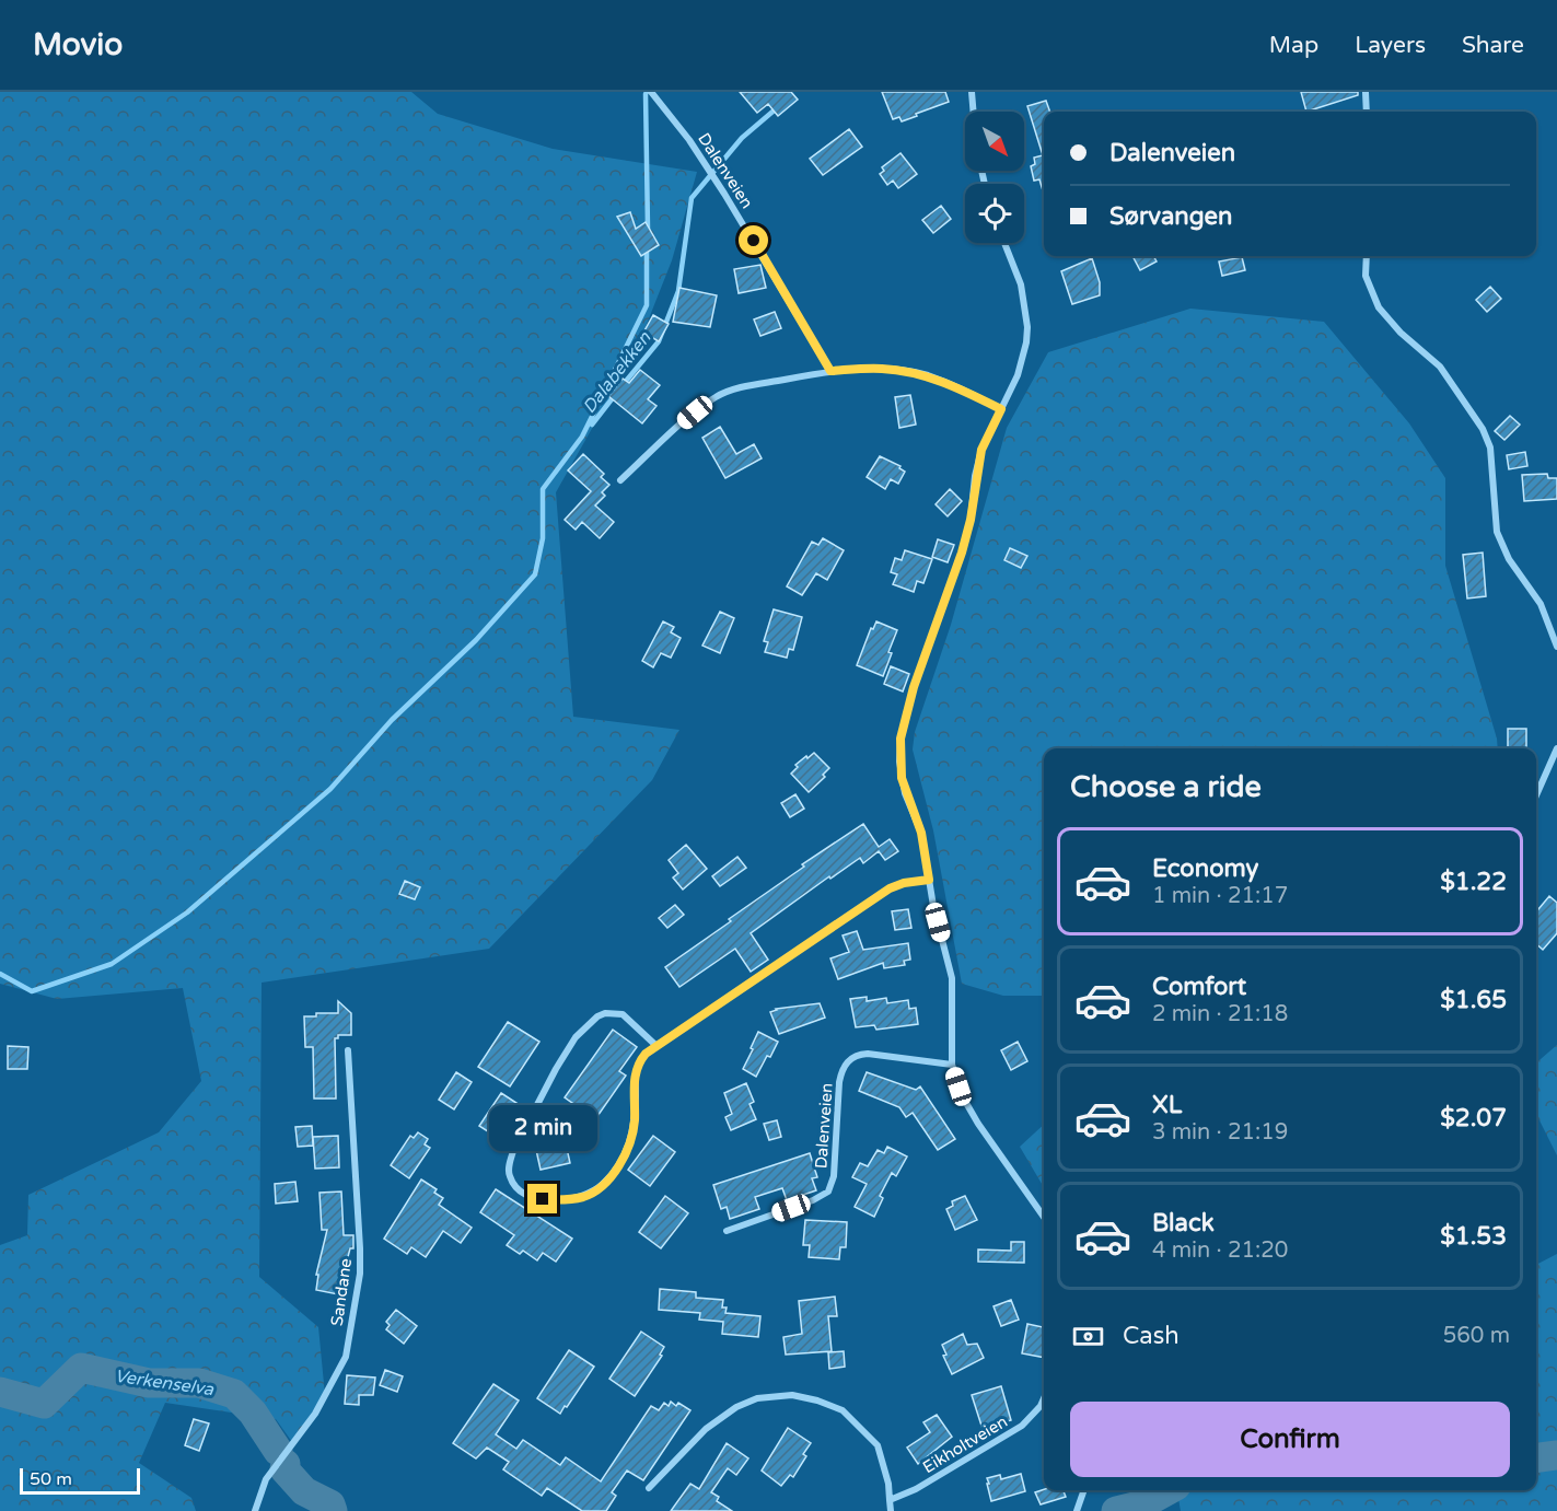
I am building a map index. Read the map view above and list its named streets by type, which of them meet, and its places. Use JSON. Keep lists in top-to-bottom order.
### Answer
{
  "streets": {
    "street": ["Dalenveien", "Sandane", "Eikholtveien"]
  },
  "water": ["Dalabekken", "Verkenselva"],
  "scale_bar": "50 m",
  "north": "bottom right",
  "page": {
    "header": "Movio",
    "nav": ["Map", "Layers", "Share"],
    "banner": ["Dalenveien", "Sørvangen"],
    "heading": "Choose a ride",
    "list": [
      {
        "name": "Economy",
        "note": "1 min · 21:17",
        "value": "$1.22"
      },
      {
        "name": "Comfort",
        "note": "2 min · 21:18",
        "value": "$1.65"
      },
      {
        "name": "XL",
        "note": "3 min · 21:19",
        "value": "$2.07"
      },
      {
        "name": "Black",
        "note": "4 min · 21:20",
        "value": "$1.53"
      }
    ],
    "bubble": "2 min",
    "pay": ["Cash", "560 m"],
    "buttons": "Confirm",
    "scale": "50 m"
  }
}
